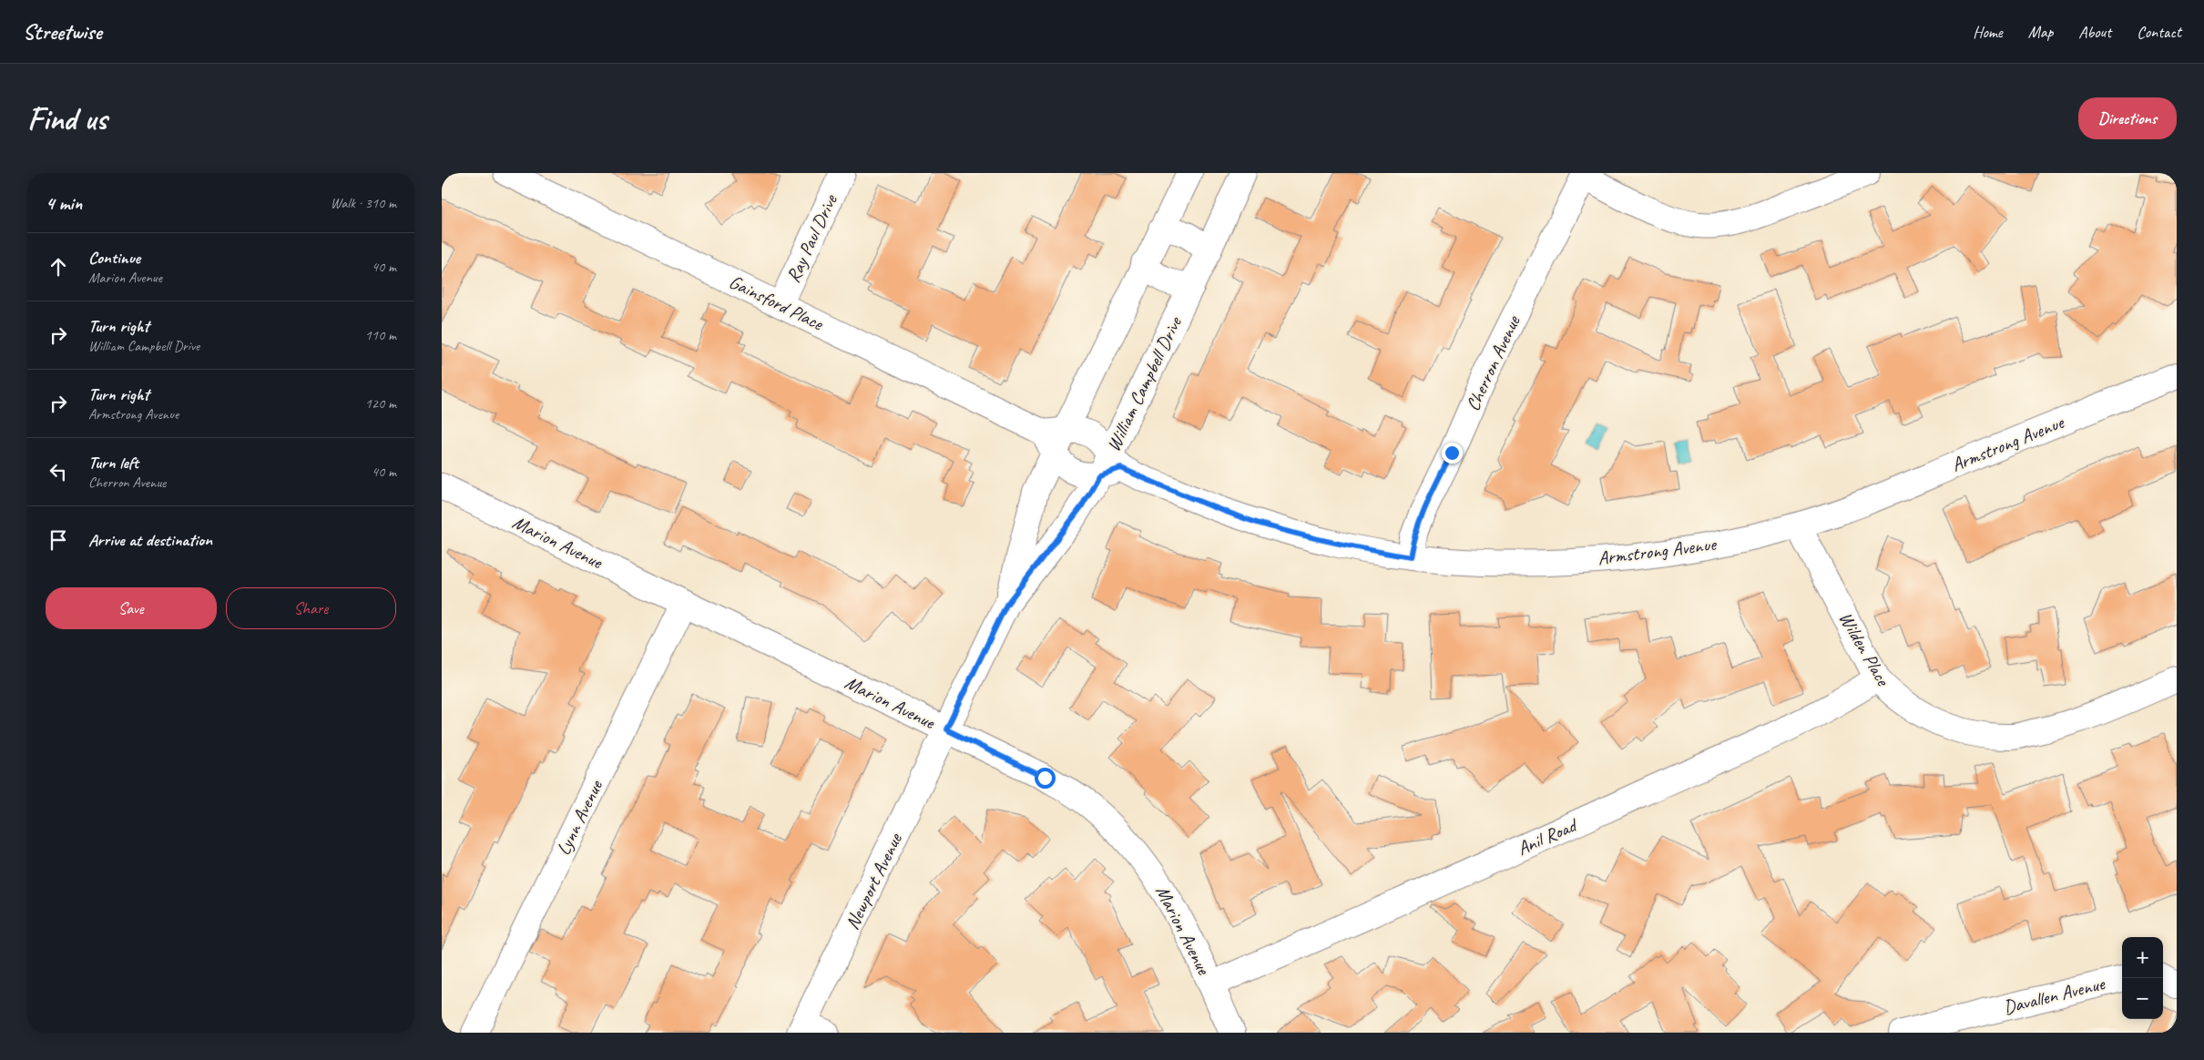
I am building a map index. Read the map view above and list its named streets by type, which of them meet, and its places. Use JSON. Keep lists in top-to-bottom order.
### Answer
{
  "streets": {
    "street": [
      "Ray Paul Drive",
      "Gainsford Place",
      "Cherron Avenue",
      "William Campbell Drive",
      "Armstrong Avenue",
      "Marion Avenue",
      "Wilden Place",
      "Lynn Avenue",
      "Anil Road",
      "Newport Avenue",
      "Davallen Avenue"
    ]
  },
  "crossings": [
    ["Ray Paul Drive", "Gainsford Place"],
    ["Gainsford Place", "William Campbell Drive"],
    ["Cherron Avenue", "Armstrong Avenue"],
    ["William Campbell Drive", "Armstrong Avenue"],
    ["William Campbell Drive", "Marion Avenue"],
    ["William Campbell Drive", "Newport Avenue"],
    ["Armstrong Avenue", "Wilden Place"],
    ["Marion Avenue", "Lynn Avenue"],
    ["Marion Avenue", "Anil Road"],
    ["Marion Avenue", "Newport Avenue"],
    ["Wilden Place", "Anil Road"]
  ],
  "page": {
    "header": "Streetwise",
    "nav": [
      "Home",
      "Map",
      "About",
      "Contact"
    ],
    "buttons": [
      "Directions",
      ["Save", "Share"]
    ],
    "title": "Find us",
    "heading": ["4 min", "Walk · 310 m"],
    "list": [
      ["Continue", "Marion Avenue", "40 m"],
      ["Turn right", "William Campbell Drive", "110 m"],
      ["Turn right", "Armstrong Avenue", "120 m"],
      ["Turn left", "Cherron Avenue", "40 m"],
      "Arrive at destination"
    ],
    "map_buttons": ["+", "−"]
  }
}
